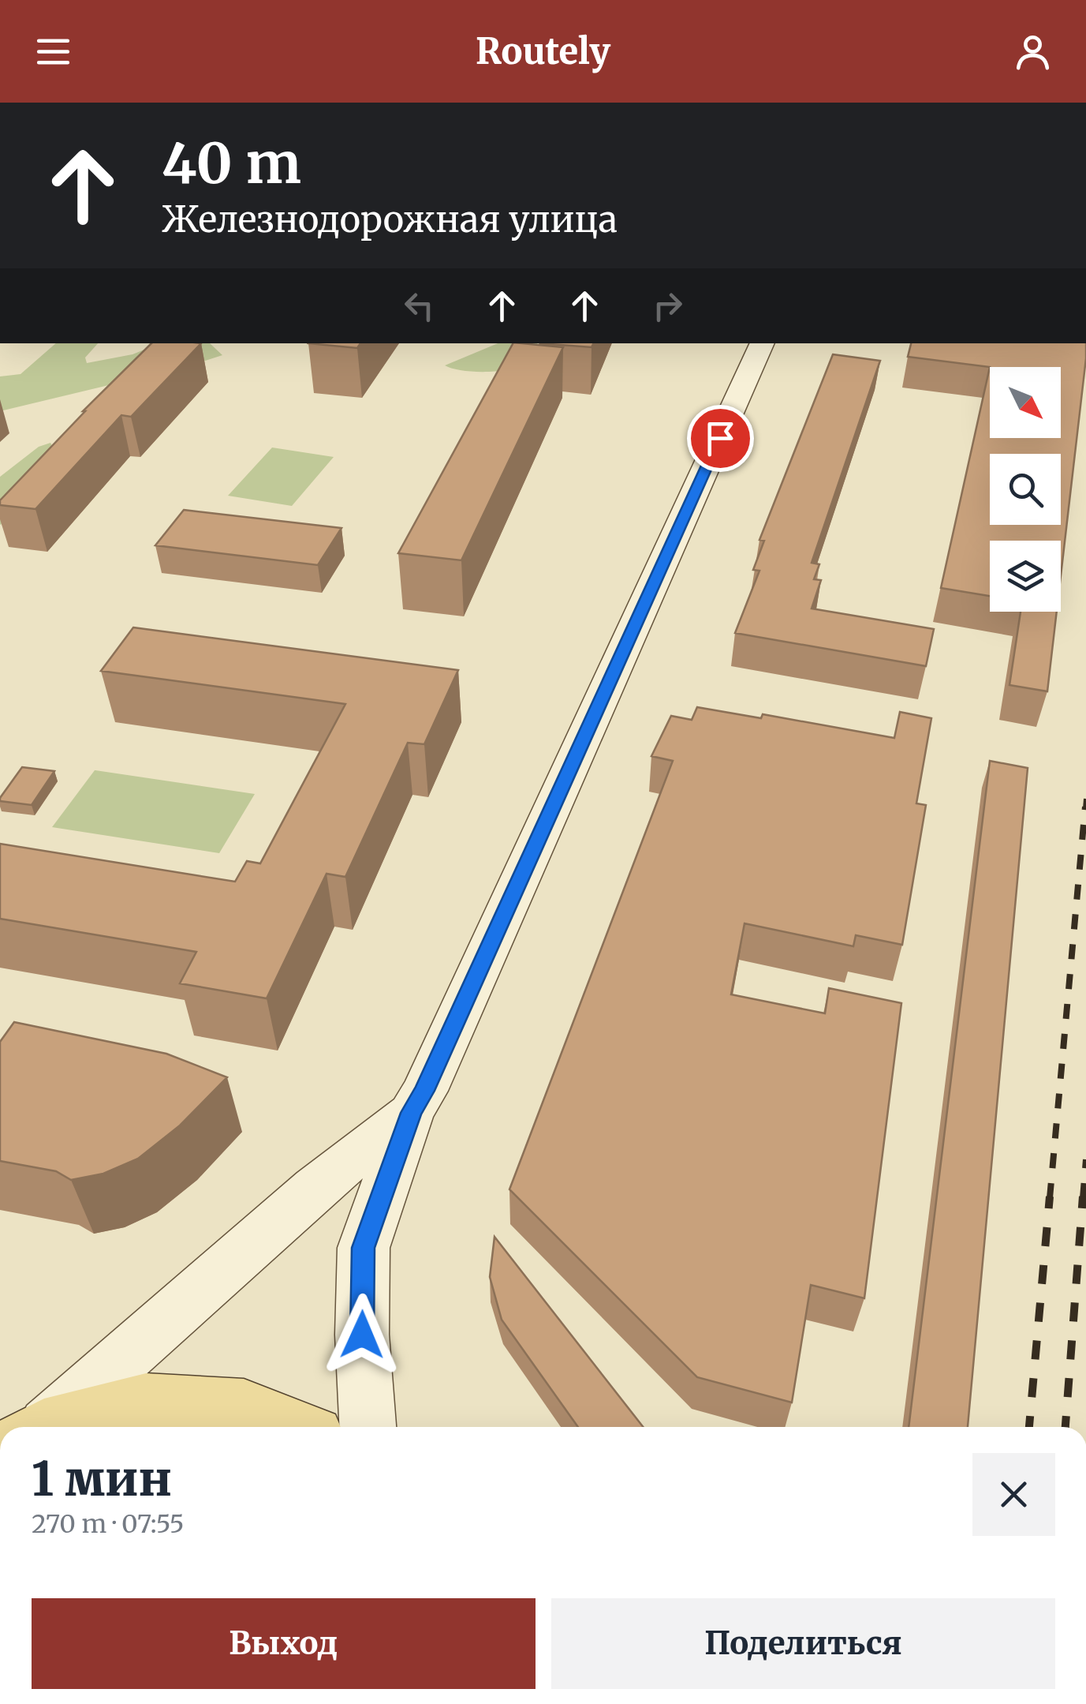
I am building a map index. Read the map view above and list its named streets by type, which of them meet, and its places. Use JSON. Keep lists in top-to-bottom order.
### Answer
{
  "north": "bottom right",
  "page": {
    "header": "Routely",
    "turn": ["40 m", "Железнодорожная улица"],
    "heading": ["1 мин", "270 m · 07:55"],
    "buttons": ["Выход", "Поделиться"]
  }
}
